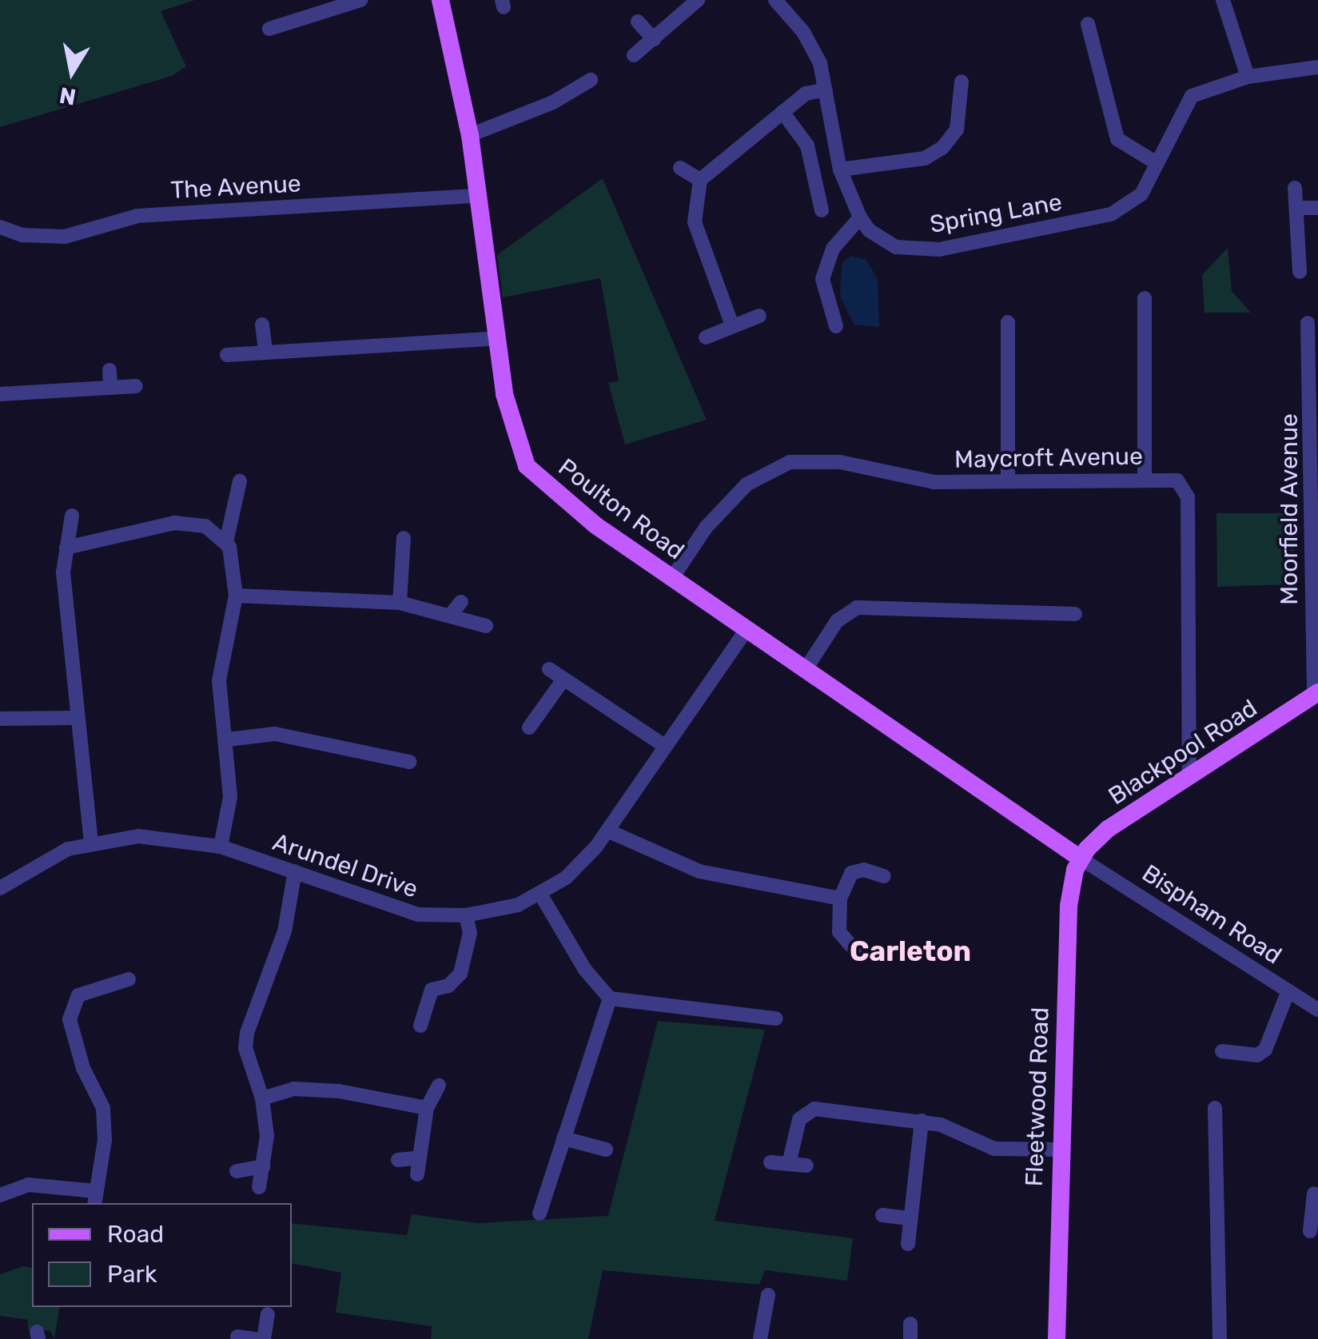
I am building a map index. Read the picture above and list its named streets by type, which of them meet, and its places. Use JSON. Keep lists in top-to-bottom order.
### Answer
{
  "streets": {
    "main road": ["Poulton Road", "Blackpool Road", "Fleetwood Road"],
    "street": [
      "The Avenue",
      "Spring Lane",
      "Maycroft Avenue",
      "Moorfield Avenue",
      "Arundel Drive",
      "Bispham Road"
    ]
  },
  "crossings": [
    ["The Avenue", "Poulton Road"],
    ["Maycroft Avenue", "Poulton Road"],
    ["Maycroft Avenue", "Blackpool Road"],
    ["Poulton Road", "Blackpool Road"],
    ["Poulton Road", "Arundel Drive"],
    ["Poulton Road", "Bispham Road"],
    ["Poulton Road", "Fleetwood Road"],
    ["Moorfield Avenue", "Blackpool Road"],
    ["Blackpool Road", "Bispham Road"],
    ["Blackpool Road", "Fleetwood Road"],
    ["Bispham Road", "Fleetwood Road"]
  ],
  "districts": ["Carleton"],
  "legend": ["Road", "Park"],
  "north": "bottom"
}
